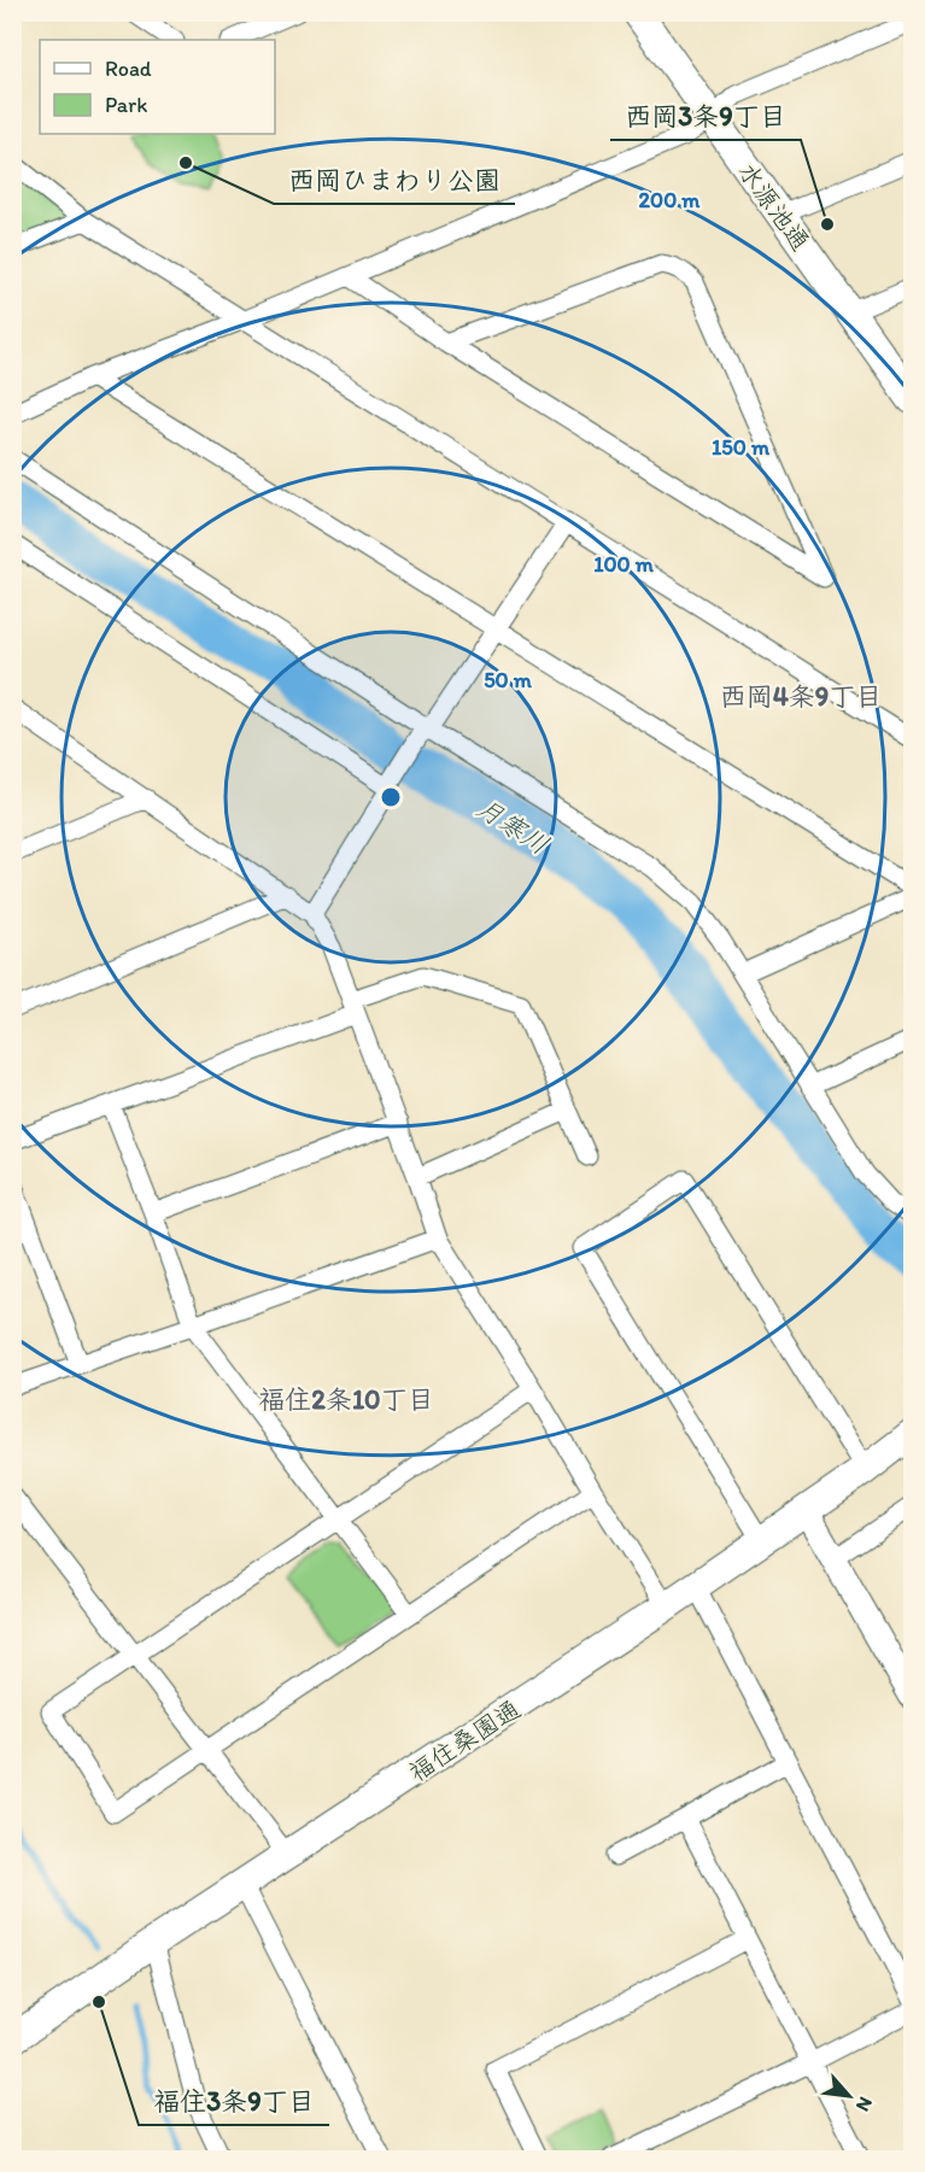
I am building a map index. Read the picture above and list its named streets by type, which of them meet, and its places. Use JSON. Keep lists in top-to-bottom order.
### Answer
{
  "streets": {
    "main road": ["水源池通", "福住桑園通"]
  },
  "districts": ["西岡4条9丁目", "福住2条10丁目"],
  "water": ["月寒川"],
  "places": ["西岡ひまわり公園", "西岡3条9丁目", "福住3条9丁目"],
  "legend": ["Road", "Park"],
  "north": "bottom right",
  "rings": [
    "200 m",
    "150 m",
    "100 m",
    "50 m"
  ]
}
